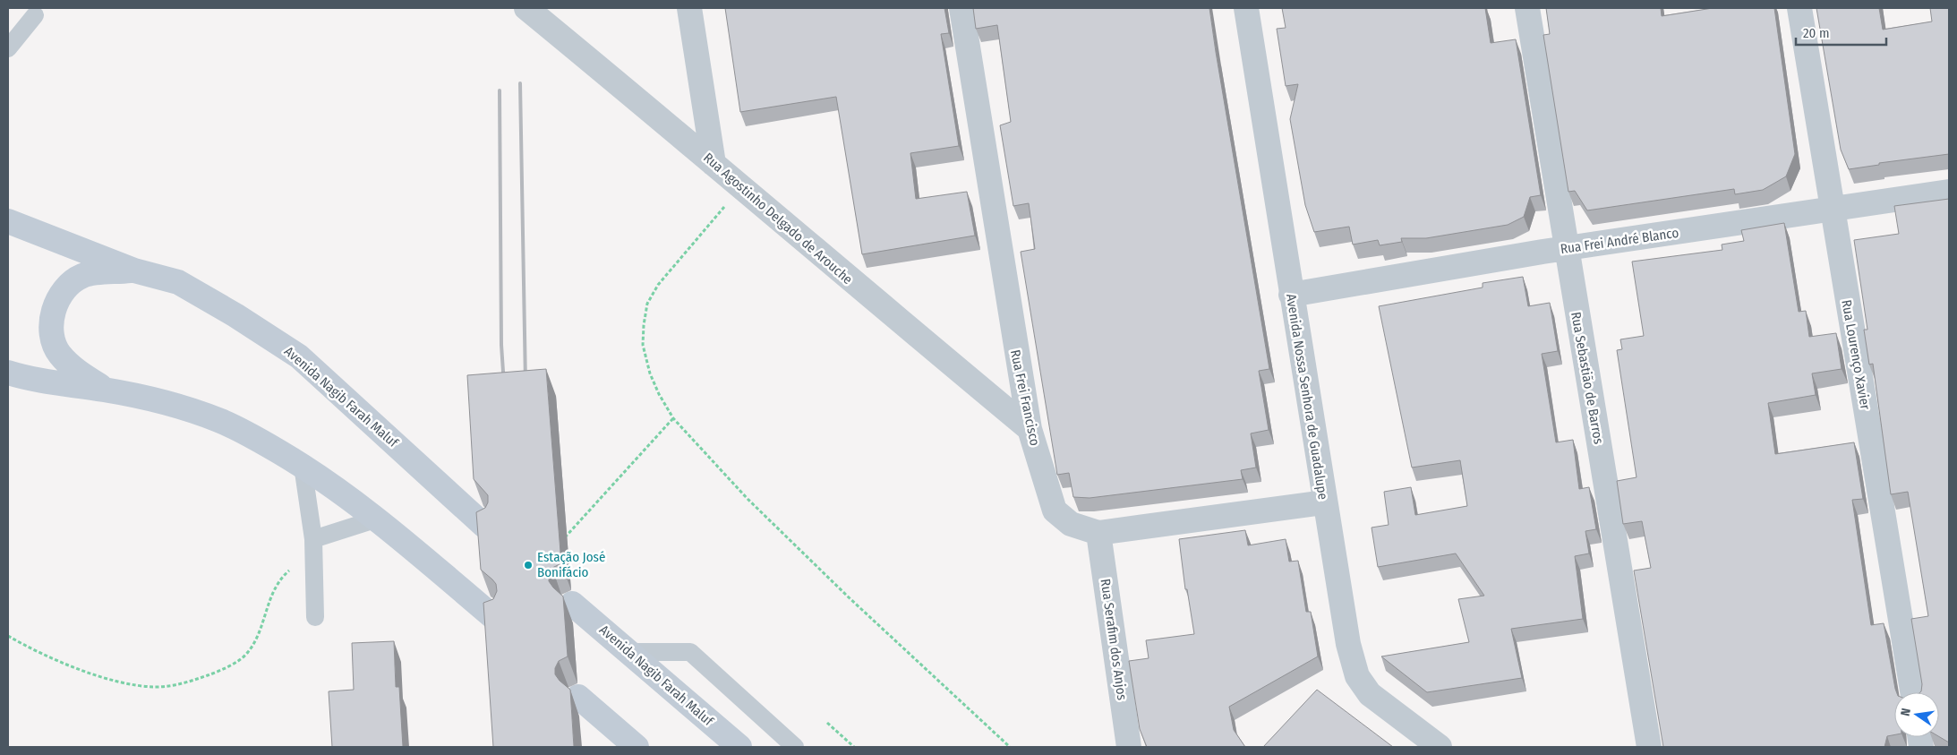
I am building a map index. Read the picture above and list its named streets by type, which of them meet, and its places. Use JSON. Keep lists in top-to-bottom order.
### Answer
{
  "streets": {
    "main road": ["Avenida Nagib Farah Maluf"],
    "street": [
      "Rua Agostinho Delgado de Arouche",
      "Rua Frei André Blanco",
      "Rua Lourenço Xavier",
      "Rua Sebastião de Barros",
      "Avenida Nossa Senhora de Guadalupe",
      "Rua Frei Francisco",
      "Rua Serafim dos Anjos"
    ]
  },
  "crossings": [
    ["Rua Agostinho Delgado de Arouche", "Rua Frei Francisco"],
    ["Rua Frei André Blanco", "Rua Lourenço Xavier"],
    ["Rua Frei André Blanco", "Rua Sebastião de Barros"],
    ["Rua Frei André Blanco", "Avenida Nossa Senhora de Guadalupe"],
    ["Avenida Nossa Senhora de Guadalupe", "Rua Frei Francisco"],
    ["Rua Frei Francisco", "Rua Serafim dos Anjos"]
  ],
  "places": ["Estação José Bonifácio"],
  "scale_bar": "20 m",
  "north": "left"
}
